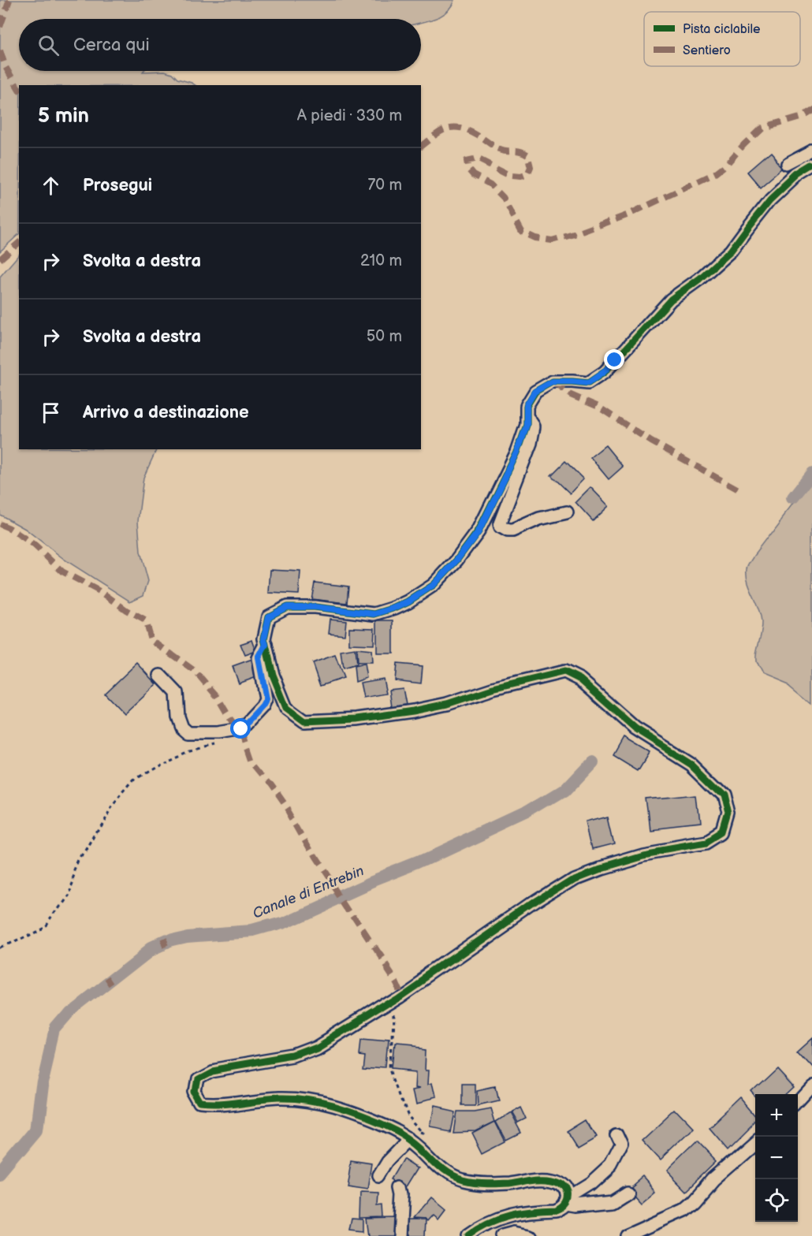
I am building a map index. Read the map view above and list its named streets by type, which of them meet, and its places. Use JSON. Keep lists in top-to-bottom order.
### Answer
{
  "water": ["Canale di Entrebin"],
  "legend": ["Pista ciclabile", "Sentiero"],
  "page": {
    "search": "Cerca qui",
    "heading": ["5 min", "A piedi · 330 m"],
    "list": [
      ["Prosegui", "70 m"],
      ["Svolta a destra", "210 m"],
      ["Svolta a destra", "50 m"],
      "Arrivo a destinazione"
    ],
    "map_buttons": ["+", "−"]
  }
}
